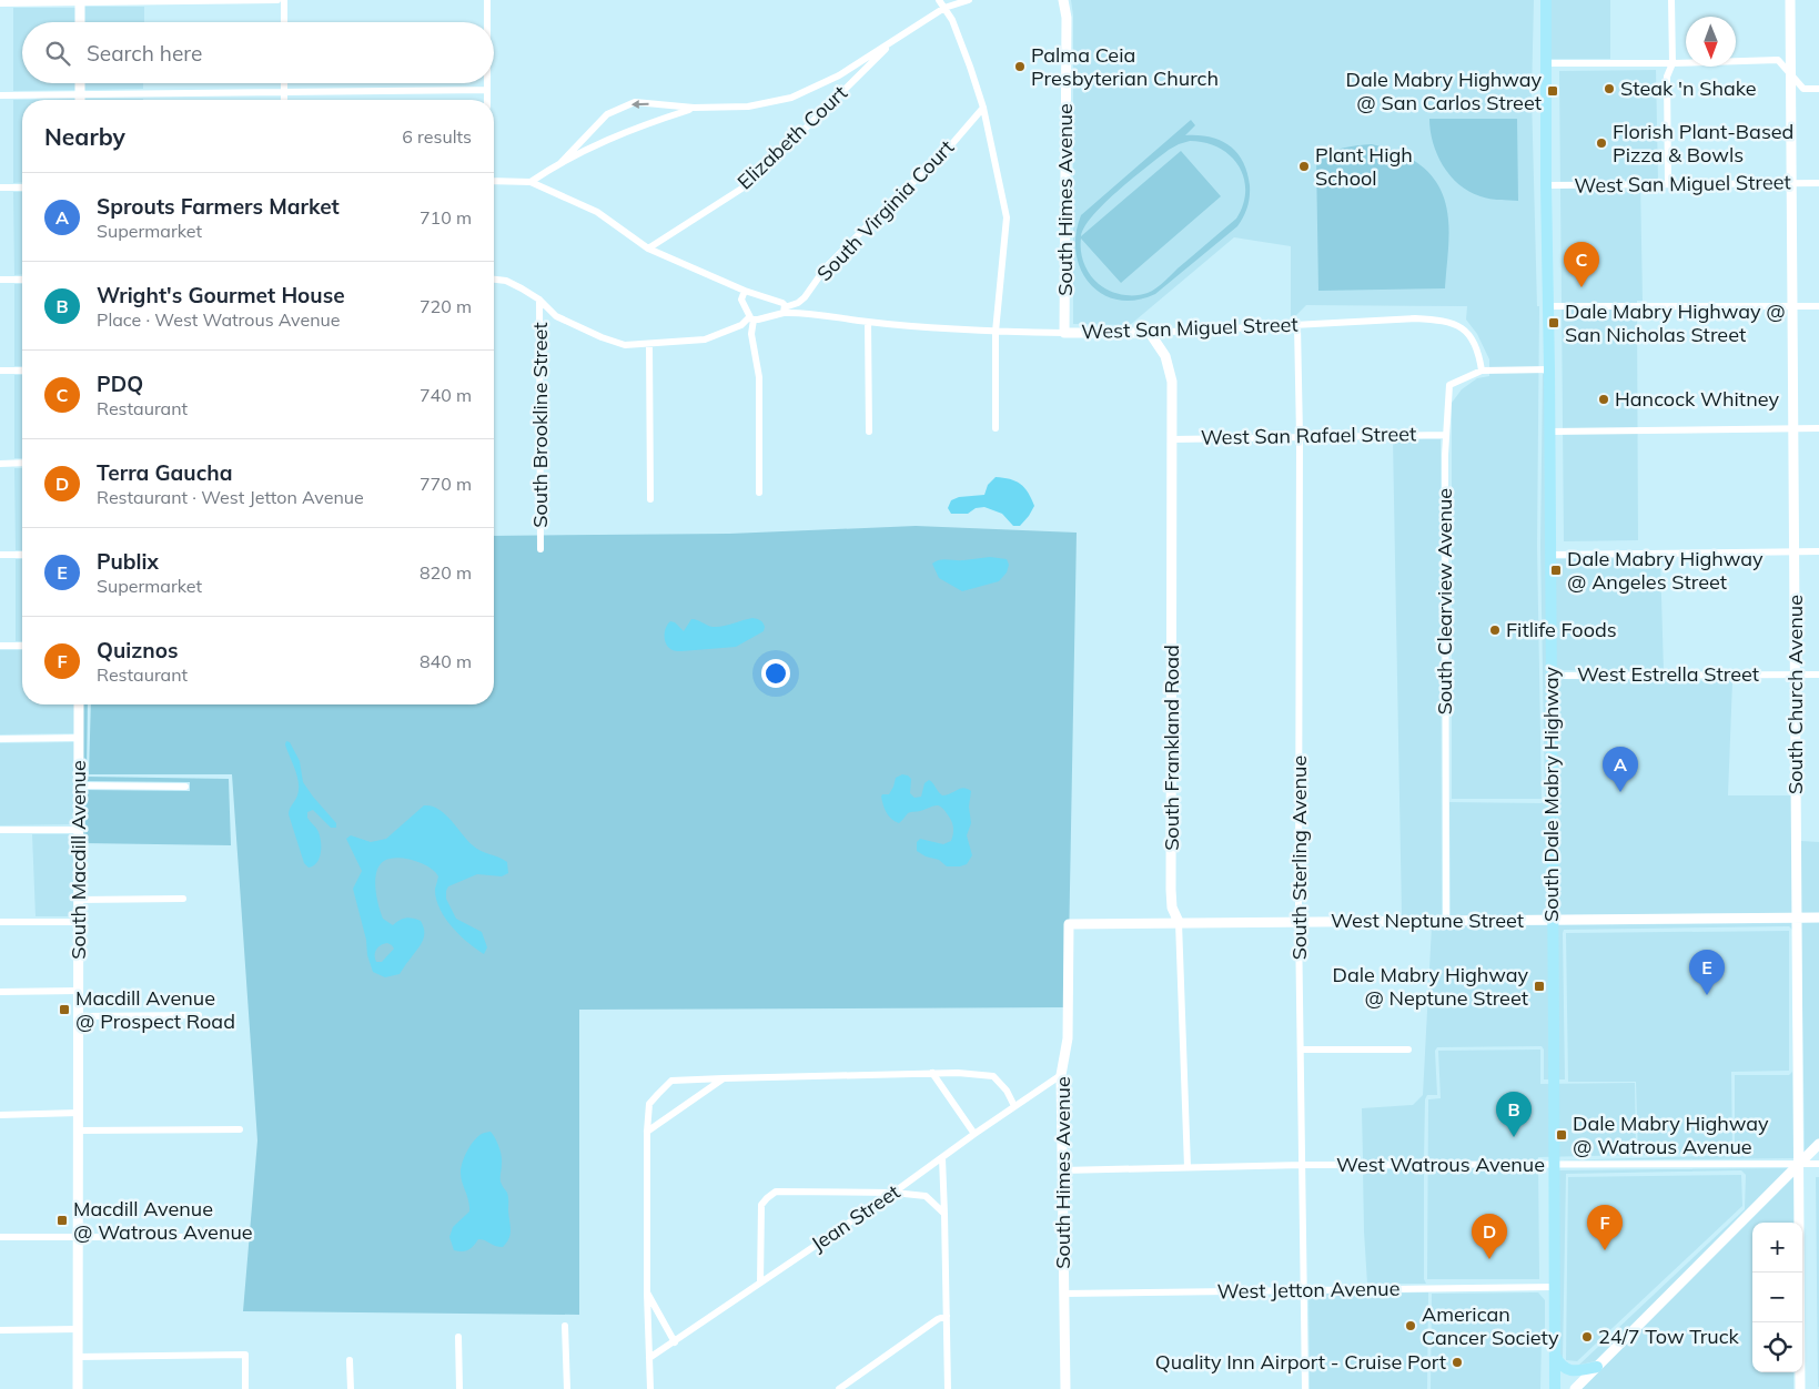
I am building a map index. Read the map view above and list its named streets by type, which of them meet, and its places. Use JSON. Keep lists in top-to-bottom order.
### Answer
{
  "streets": {
    "main road": ["South Dale Mabry Highway"],
    "street": [
      "Elizabeth Court",
      "West San Miguel Street",
      "South Himes Avenue",
      "South Virginia Court",
      "South Brookline Street",
      "West San Rafael Street",
      "South Clearview Avenue",
      "West Estrella Street",
      "South Church Avenue",
      "South Frankland Road",
      "South Sterling Avenue",
      "South Macdill Avenue",
      "West Neptune Street",
      "West Watrous Avenue",
      "Jean Street",
      "West Jetton Avenue"
    ]
  },
  "crossings": [
    ["West San Miguel Street", "South Himes Avenue"],
    ["West San Miguel Street", "South Virginia Court"],
    ["West San Miguel Street", "South Clearview Avenue"],
    ["West San Miguel Street", "South Church Avenue"],
    ["West San Miguel Street", "South Frankland Road"],
    ["West San Miguel Street", "South Dale Mabry Highway"],
    ["West San Miguel Street", "South Sterling Avenue"],
    ["South Himes Avenue", "West Neptune Street"],
    ["South Himes Avenue", "West Watrous Avenue"],
    ["South Himes Avenue", "Jean Street"],
    ["South Himes Avenue", "West Jetton Avenue"],
    ["West San Rafael Street", "South Clearview Avenue"],
    ["West San Rafael Street", "South Frankland Road"],
    ["West San Rafael Street", "South Sterling Avenue"],
    ["South Clearview Avenue", "South Dale Mabry Highway"],
    ["South Clearview Avenue", "West Neptune Street"],
    ["West Estrella Street", "South Church Avenue"],
    ["West Estrella Street", "South Dale Mabry Highway"],
    ["South Church Avenue", "West Neptune Street"],
    ["South Church Avenue", "West Watrous Avenue"],
    ["South Frankland Road", "West Neptune Street"],
    ["South Frankland Road", "West Watrous Avenue"],
    ["South Dale Mabry Highway", "West Neptune Street"],
    ["South Dale Mabry Highway", "West Watrous Avenue"],
    ["South Dale Mabry Highway", "West Jetton Avenue"],
    ["South Sterling Avenue", "West Neptune Street"],
    ["South Sterling Avenue", "West Watrous Avenue"],
    ["South Sterling Avenue", "West Jetton Avenue"]
  ],
  "places": {
    "other": [
      "Palma Ceia Presbyterian Church",
      "Steak 'n Shake",
      "Florish Plant-Based Pizza & Bowls",
      "Plant High School",
      "Hancock Whitney",
      "Fitlife Foods",
      "American Cancer Society",
      "24/7 Tow Truck",
      "Quality Inn Airport - Cruise Port"
    ],
    "transit": [
      "Dale Mabry Highway @ San Carlos Street",
      "Dale Mabry Highway @ San Nicholas Street",
      "Dale Mabry Highway @ Angeles Street",
      "Dale Mabry Highway @ Neptune Street",
      "Macdill Avenue @ Prospect Road",
      "Dale Mabry Highway @ Watrous Avenue",
      "Macdill Avenue @ Watrous Avenue"
    ]
  },
  "north": "bottom",
  "page": {
    "search": "Search here",
    "heading": ["Nearby", "6 results"],
    "list": [
      {
        "mark": "A",
        "name": "Sprouts Farmers Market",
        "note": "Supermarket",
        "value": "710 m"
      },
      {
        "mark": "B",
        "name": "Wright's Gourmet House",
        "note": "Place · West Watrous Avenue",
        "value": "720 m"
      },
      {
        "mark": "C",
        "name": "PDQ",
        "note": "Restaurant",
        "value": "740 m"
      },
      {
        "mark": "D",
        "name": "Terra Gaucha",
        "note": "Restaurant · West Jetton Avenue",
        "value": "770 m"
      },
      {
        "mark": "E",
        "name": "Publix",
        "note": "Supermarket",
        "value": "820 m"
      },
      {
        "mark": "F",
        "name": "Quiznos",
        "note": "Restaurant",
        "value": "840 m"
      }
    ],
    "pins": [
      "C",
      "A",
      "E",
      "B",
      "F",
      "D"
    ],
    "map_buttons": ["+", "−"]
  }
}
